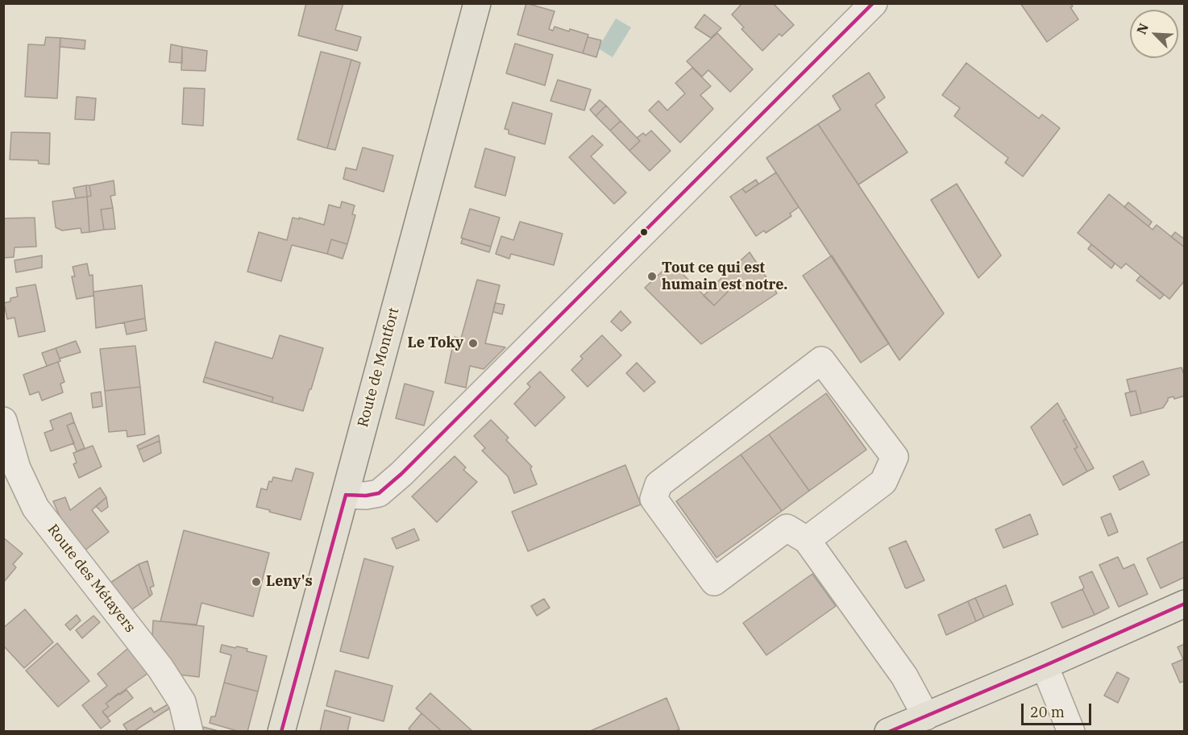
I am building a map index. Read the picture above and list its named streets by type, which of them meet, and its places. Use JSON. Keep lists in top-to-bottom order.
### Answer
{
  "streets": {
    "main road": ["Route de Montfort"],
    "street": ["Route des Métayers"]
  },
  "places": ["Tout ce qui est humain est notre.", "Le Toky", "Leny's"],
  "scale_bar": "20 m",
  "north": "top left"
}
